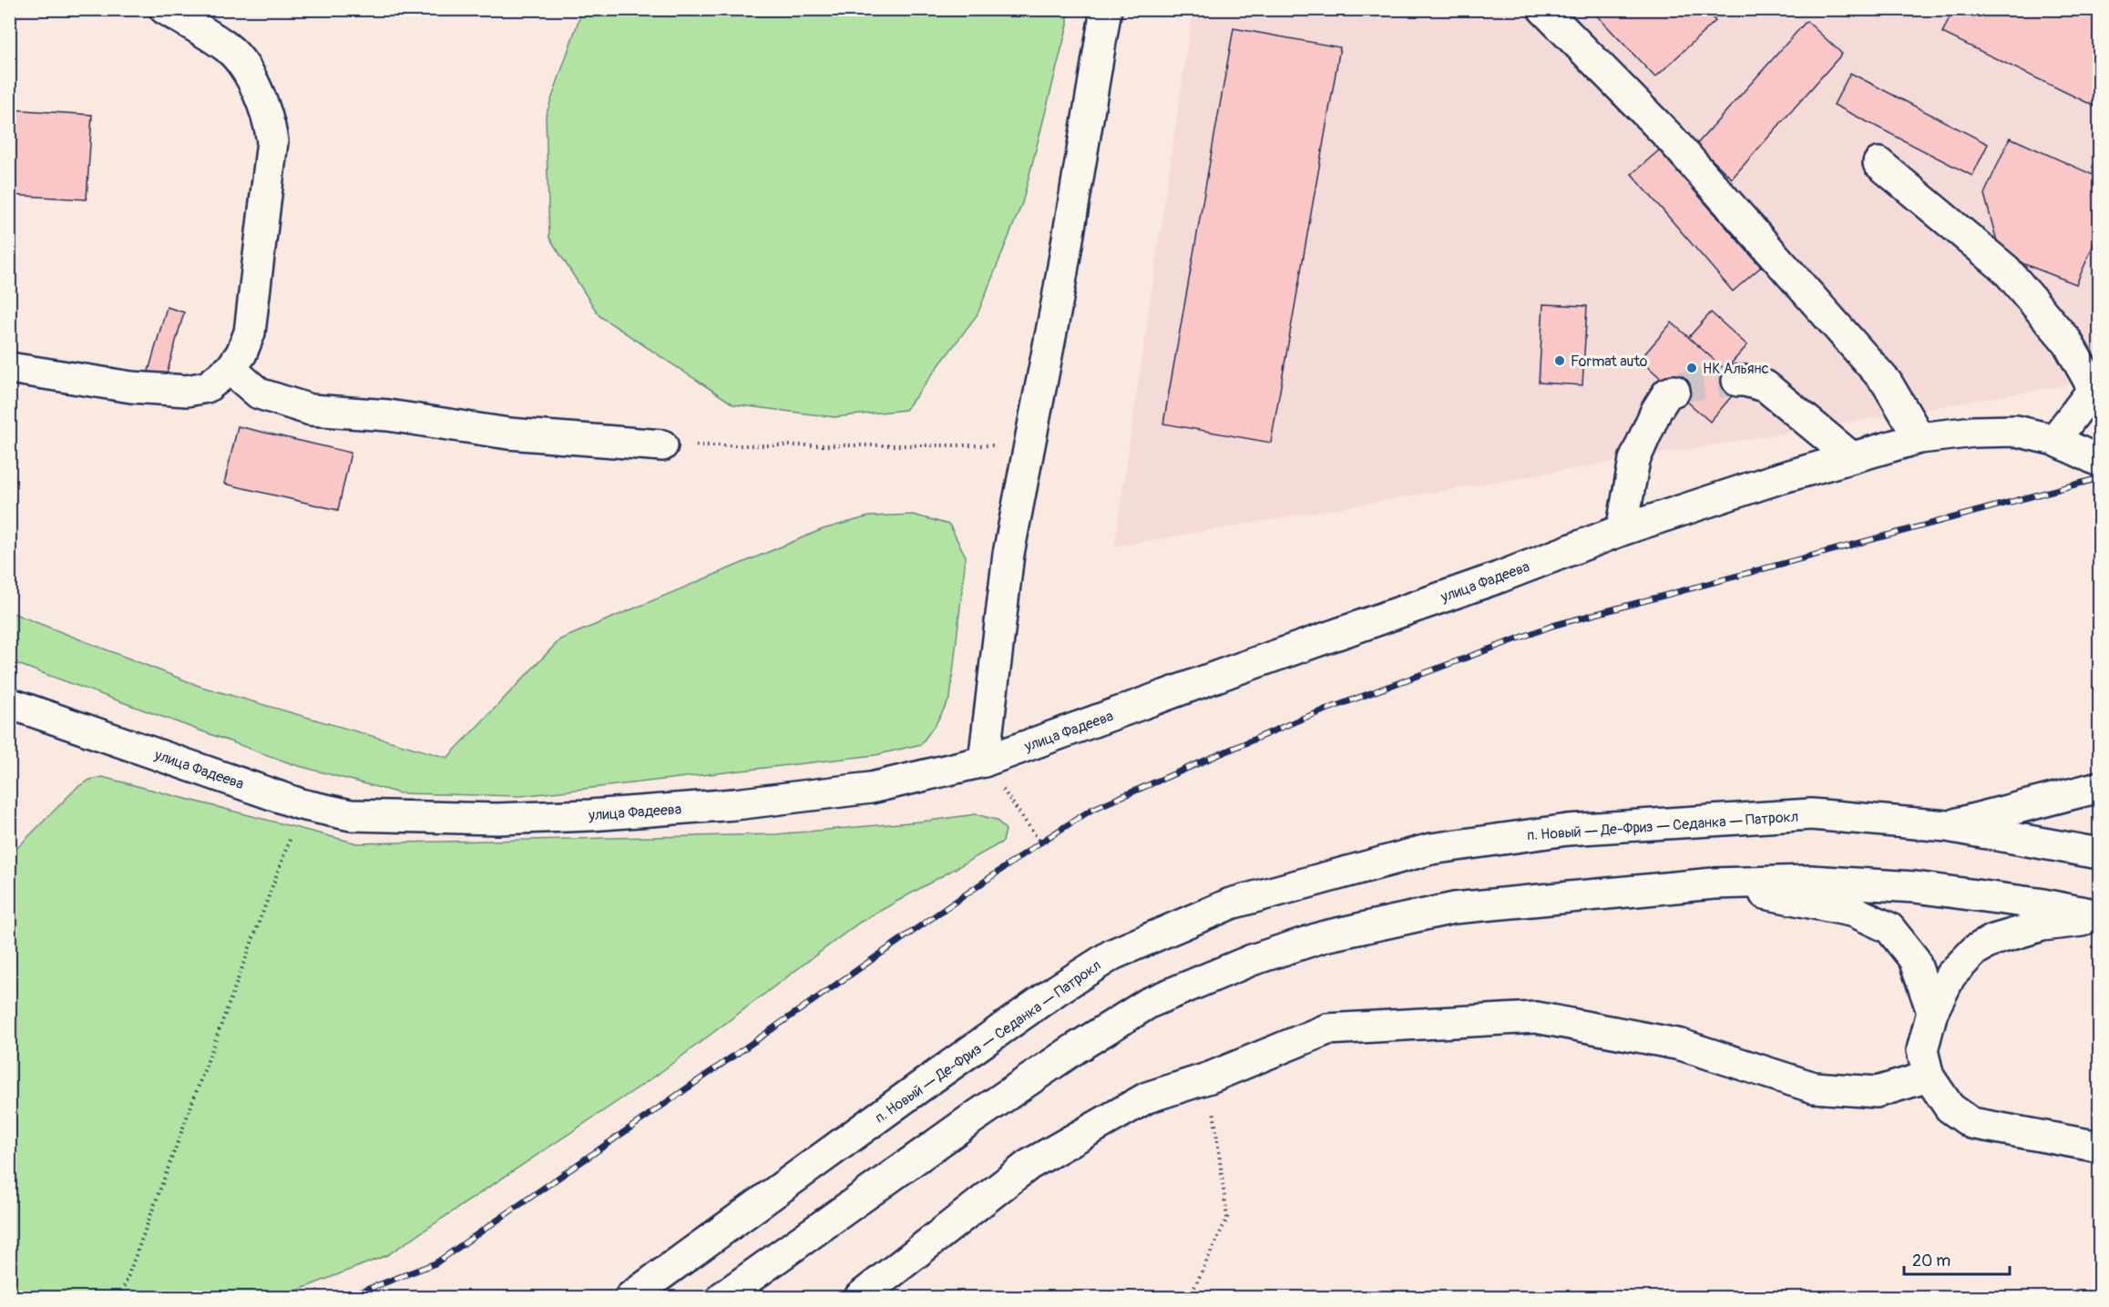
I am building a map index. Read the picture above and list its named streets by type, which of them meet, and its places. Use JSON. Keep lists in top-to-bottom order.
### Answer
{
  "streets": {
    "main road": ["улица Фадеева", "п. Новый — Де-Фриз — Седанка — Патрокл"]
  },
  "places": ["Format auto", "НК Альянс"],
  "scale_bar": "20 m"
}
